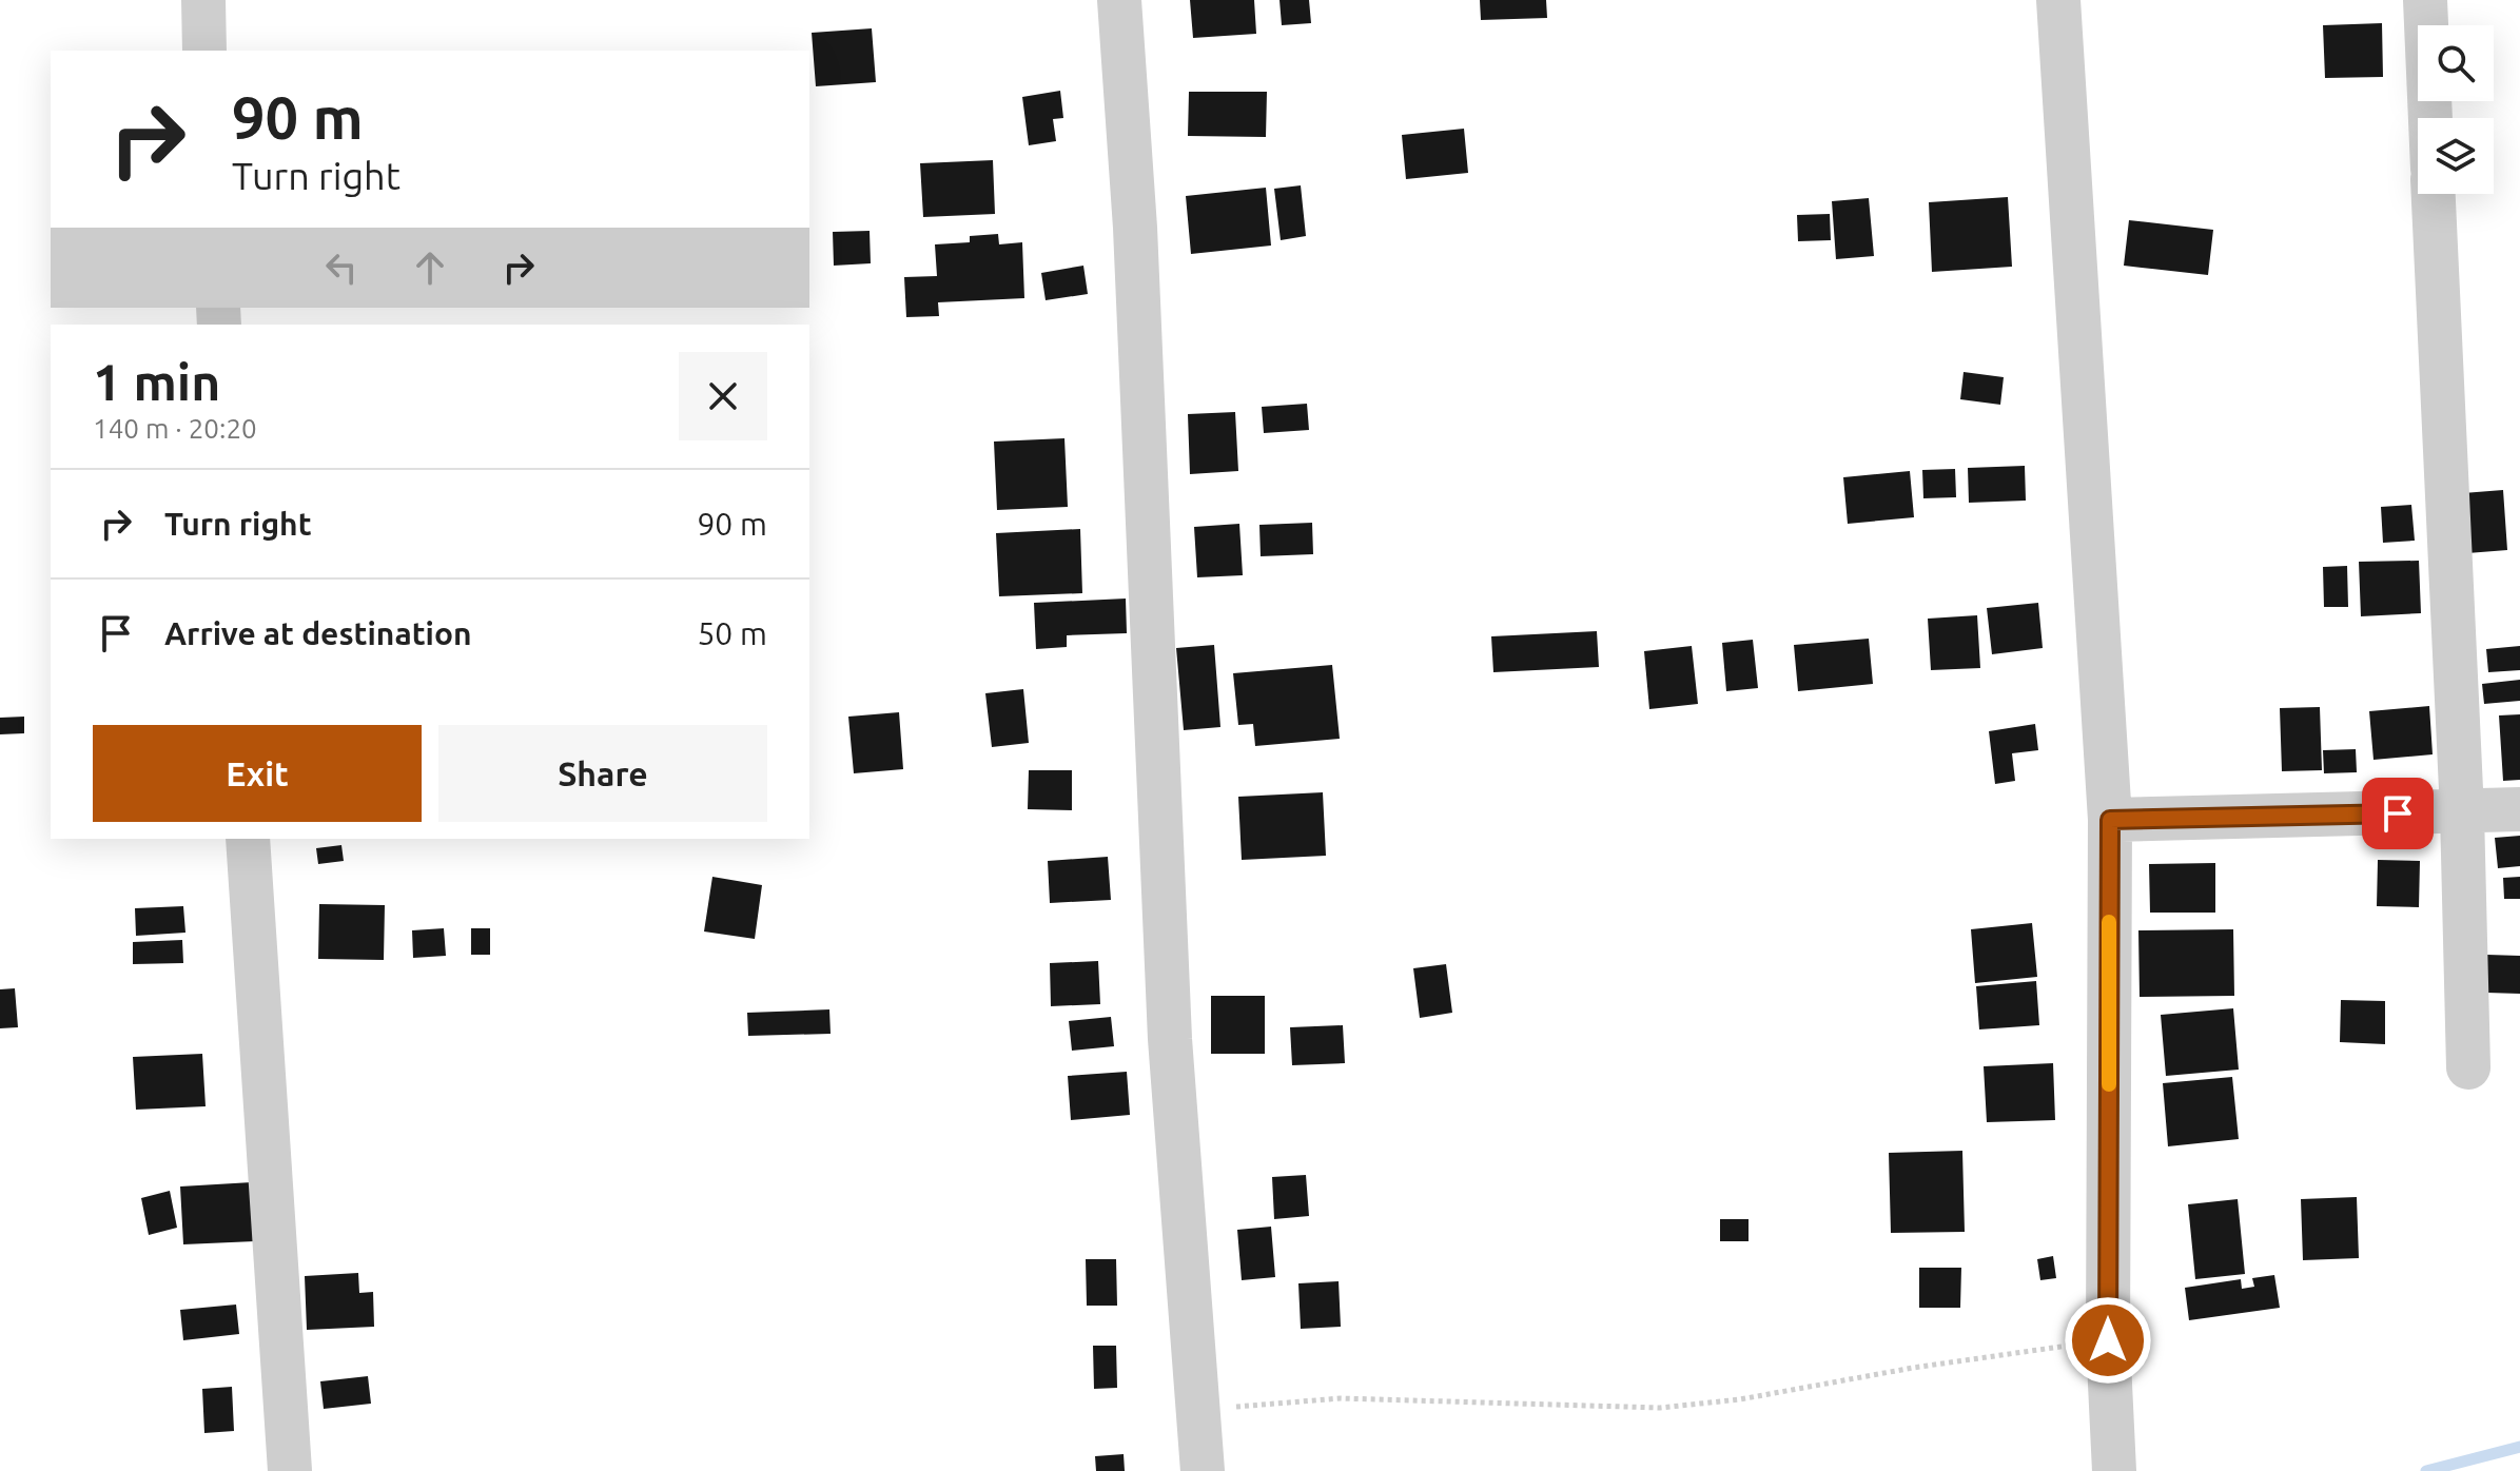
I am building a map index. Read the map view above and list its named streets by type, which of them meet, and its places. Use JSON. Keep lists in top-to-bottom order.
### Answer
{
  "page": {
    "turn": ["90 m", "Turn right"],
    "heading": ["1 min", "140 m · 20:20"],
    "list": [
      {
        "name": "Turn right",
        "value": "90 m"
      },
      {
        "name": "Arrive at destination",
        "value": "50 m"
      }
    ],
    "buttons": ["Exit", "Share"]
  }
}
